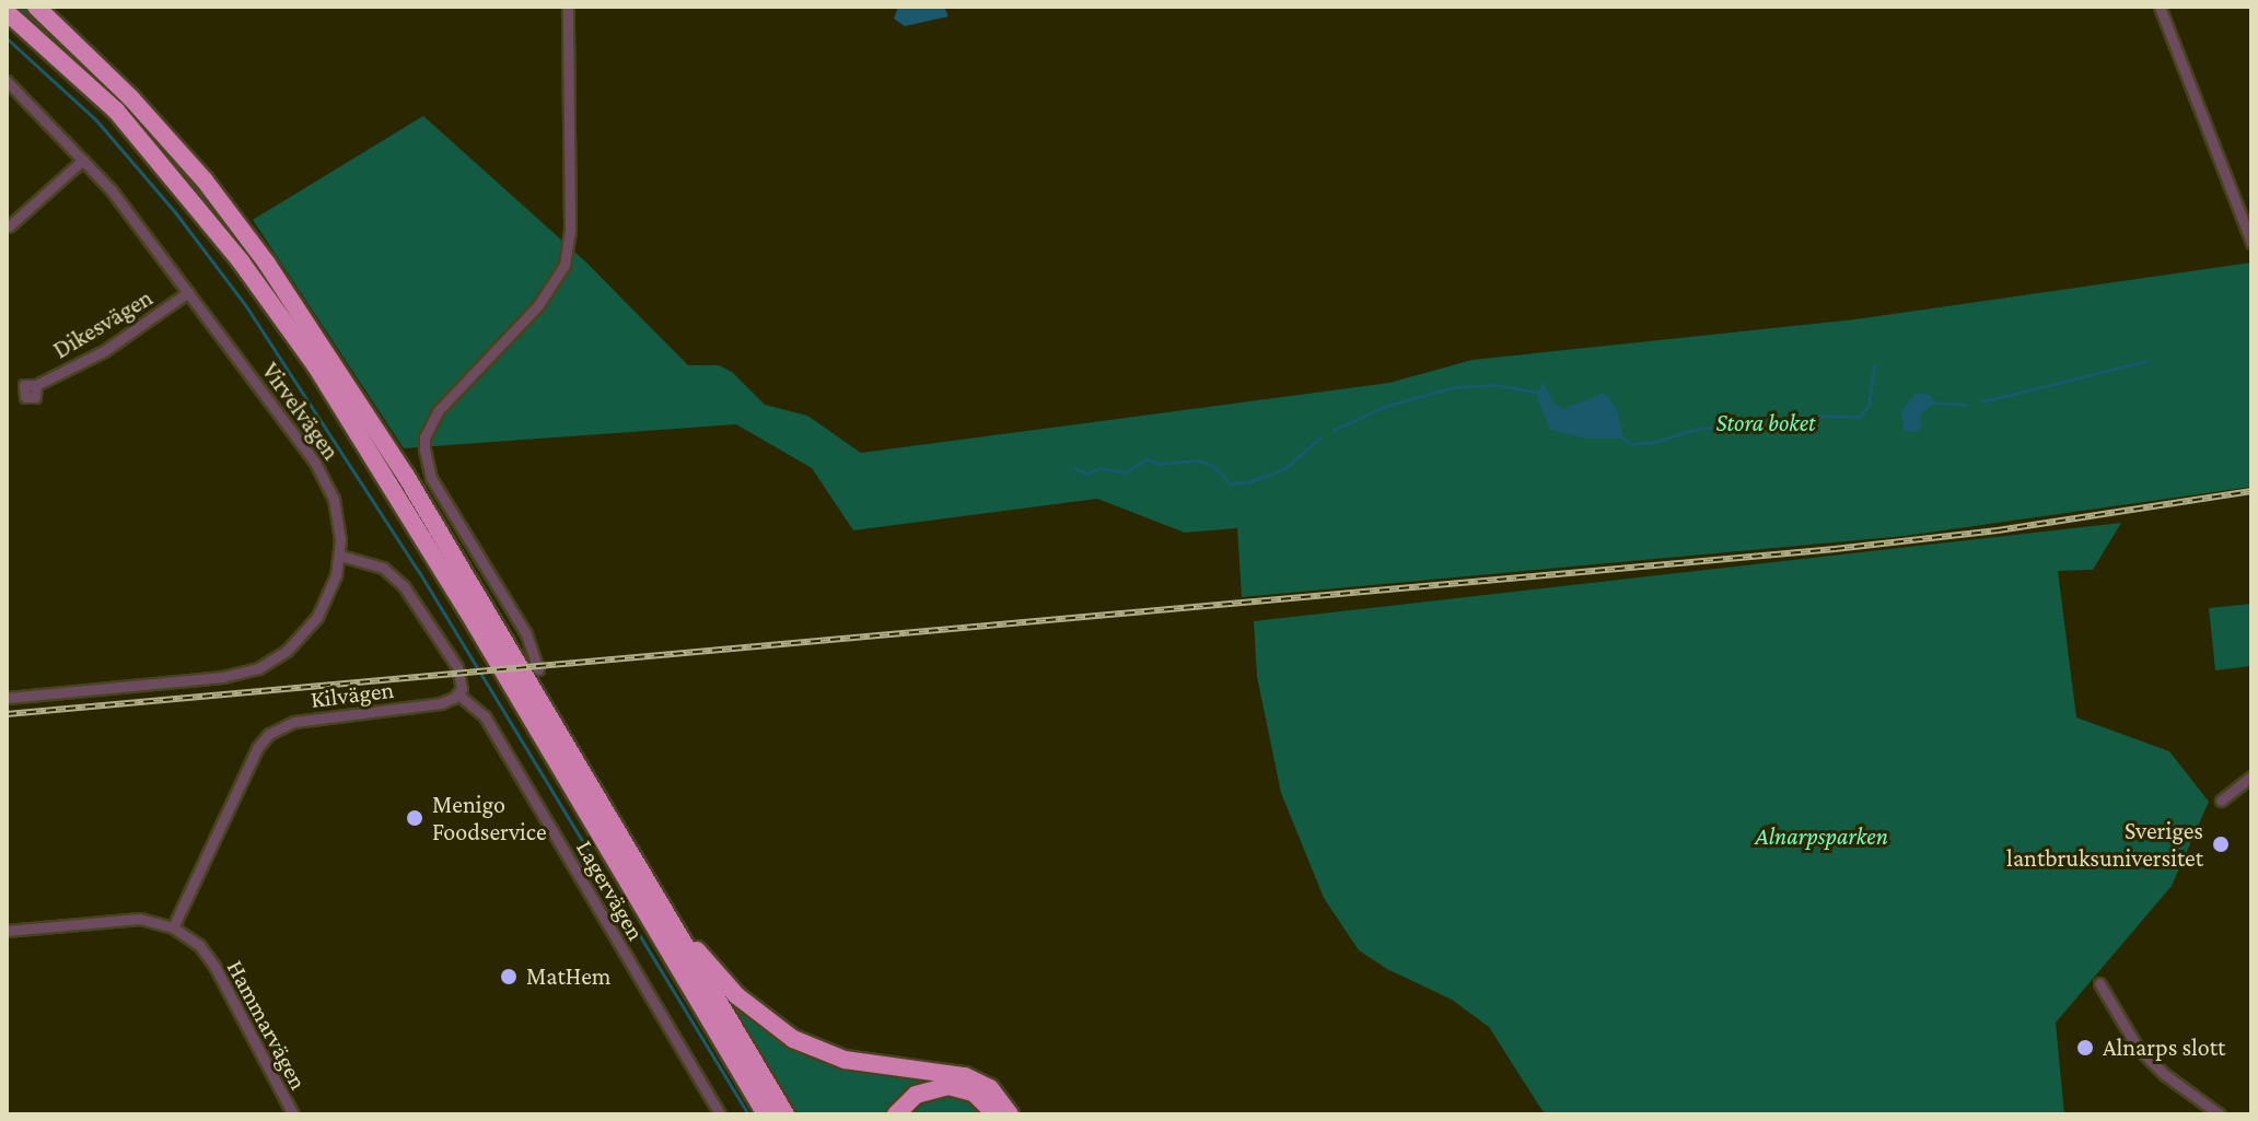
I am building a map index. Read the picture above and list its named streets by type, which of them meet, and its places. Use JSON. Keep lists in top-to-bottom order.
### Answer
{
  "streets": {
    "street": [
      "Dikesvägen",
      "Virvelvägen",
      "Kilvägen",
      "Lagervägen",
      "Hammarvägen"
    ]
  },
  "crossings": [
    ["Dikesvägen", "Virvelvägen"],
    ["Kilvägen", "Lagervägen"],
    ["Kilvägen", "Hammarvägen"]
  ],
  "parks": ["Stora boket", "Alnarpsparken"],
  "places": [
    "Menigo Foodservice",
    "Sveriges lantbruksuniversitet",
    "MatHem",
    "Alnarps slott"
  ]
}
